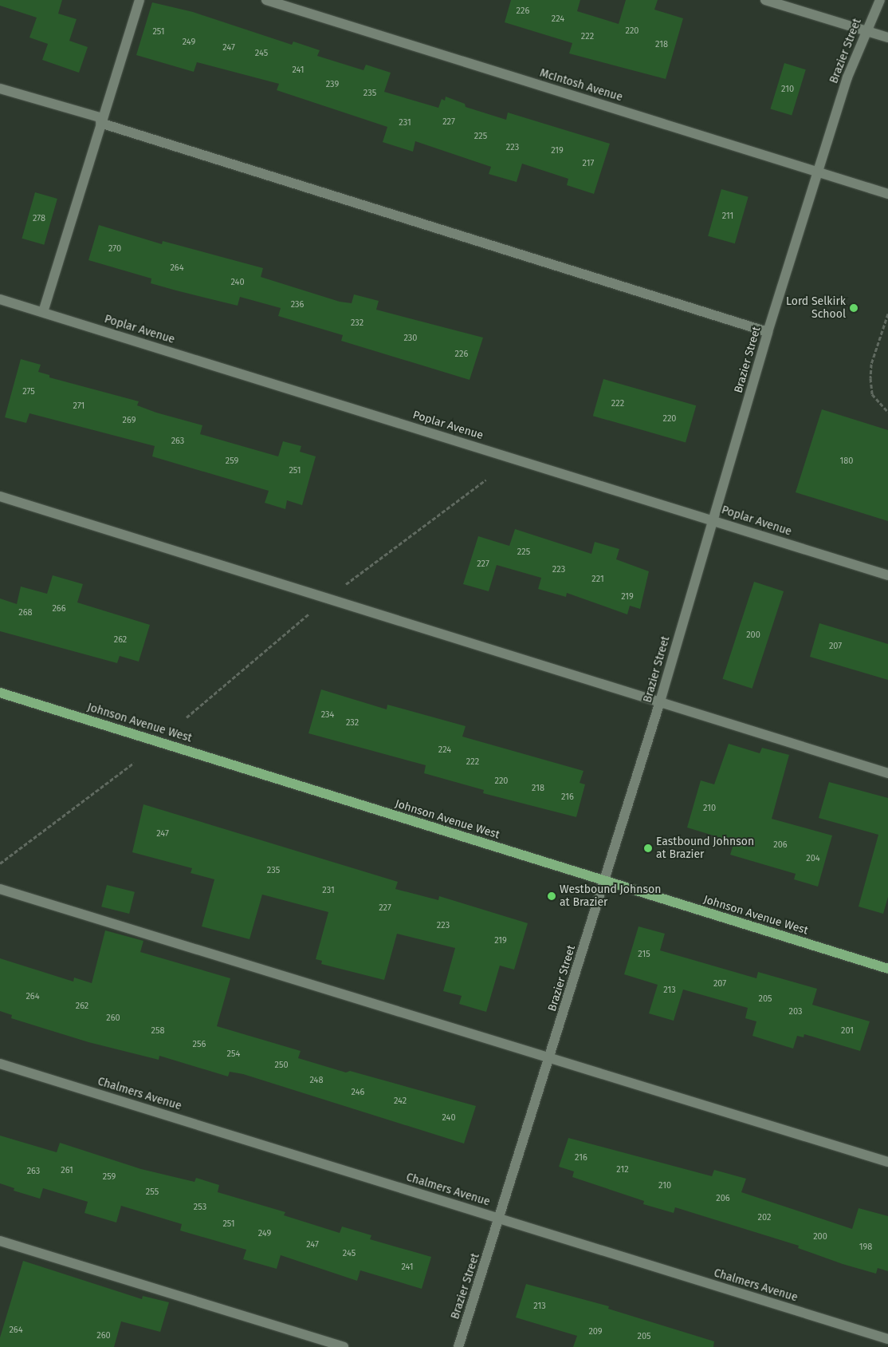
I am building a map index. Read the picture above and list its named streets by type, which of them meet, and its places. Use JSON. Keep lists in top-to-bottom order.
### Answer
{
  "streets": {
    "main road": ["Johnson Avenue West"],
    "street": [
      "Brazier Street",
      "McIntosh Avenue",
      "Poplar Avenue",
      "Chalmers Avenue"
    ]
  },
  "crossings": [
    ["Brazier Street", "McIntosh Avenue"],
    ["Brazier Street", "Poplar Avenue"],
    ["Brazier Street", "Johnson Avenue West"],
    ["Brazier Street", "Chalmers Avenue"]
  ],
  "places": ["Lord Selkirk School", "Eastbound Johnson at Brazier", "Westbound Johnson at Brazier"],
  "house_numbers": [
    "226",
    "224",
    "220",
    "251",
    "222",
    "249",
    "218",
    "247",
    "245",
    "241",
    "239",
    "210",
    "235",
    "227",
    "231",
    "225",
    "223",
    "219",
    "217",
    "211",
    "278",
    "270",
    "264",
    "240",
    "236",
    "232",
    "230",
    "226",
    "275",
    "222",
    "271",
    "220",
    "269",
    "263",
    "259",
    "180",
    "251",
    "225",
    "227",
    "223",
    "221",
    "219",
    "266",
    "268",
    "200",
    "262",
    "207",
    "234",
    "232",
    "224",
    "222",
    "220",
    "218",
    "216",
    "210",
    "247",
    "206",
    "204",
    "235",
    "231",
    "227",
    "223",
    "219",
    "215",
    "207",
    "213",
    "264",
    "205",
    "262",
    "203",
    "260",
    "258",
    "201",
    "256",
    "254",
    "250",
    "248",
    "246",
    "242",
    "240",
    "216",
    "212",
    "261",
    "263",
    "259",
    "210",
    "255",
    "206",
    "253",
    "202",
    "251",
    "249",
    "200",
    "247",
    "198",
    "245",
    "241",
    "213",
    "264",
    "209",
    "260",
    "205"
  ]
}
